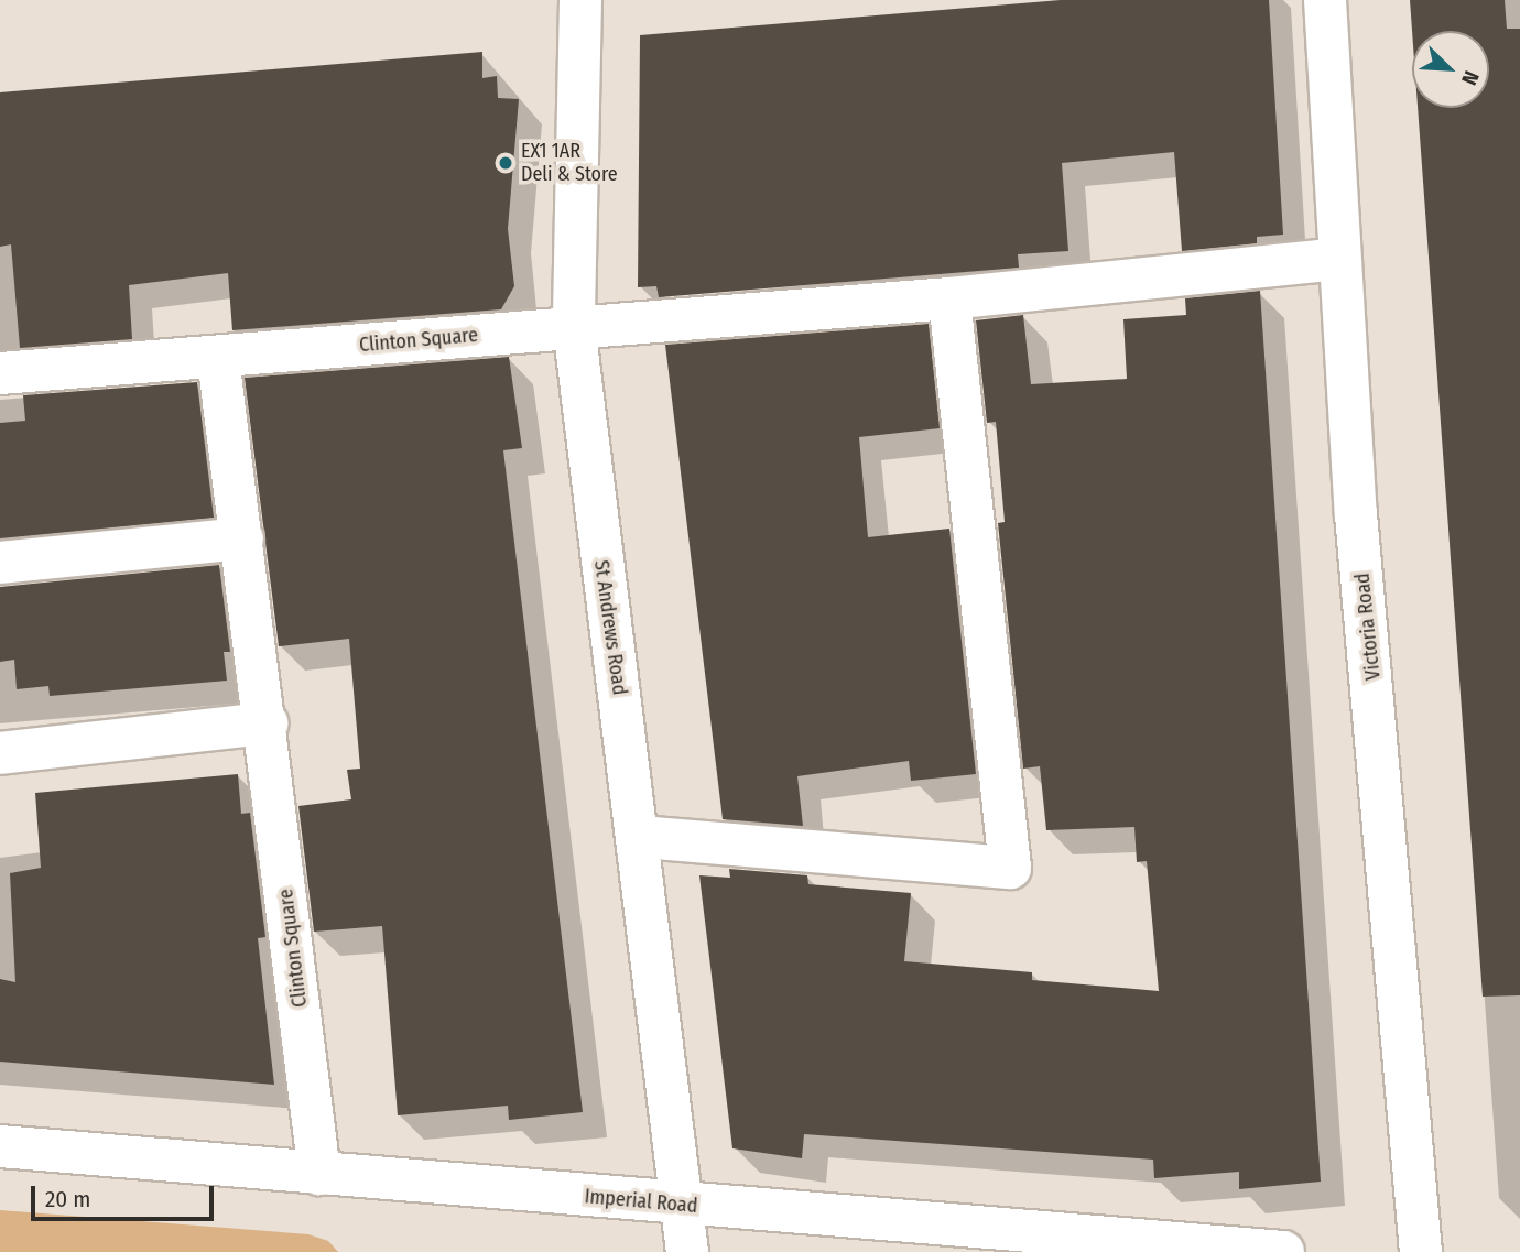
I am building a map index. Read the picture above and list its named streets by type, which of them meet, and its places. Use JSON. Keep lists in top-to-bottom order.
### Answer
{
  "streets": {
    "street": [
      "Clinton Square",
      "Victoria Road",
      "St Andrews Road",
      "Imperial Road"
    ]
  },
  "crossings": [
    ["Clinton Square", "Victoria Road"],
    ["Clinton Square", "St Andrews Road"],
    ["Clinton Square", "Imperial Road"],
    ["St Andrews Road", "Imperial Road"]
  ],
  "places": ["EX1 1AR Deli & Store"],
  "scale_bar": "20 m",
  "north": "bottom right"
}
